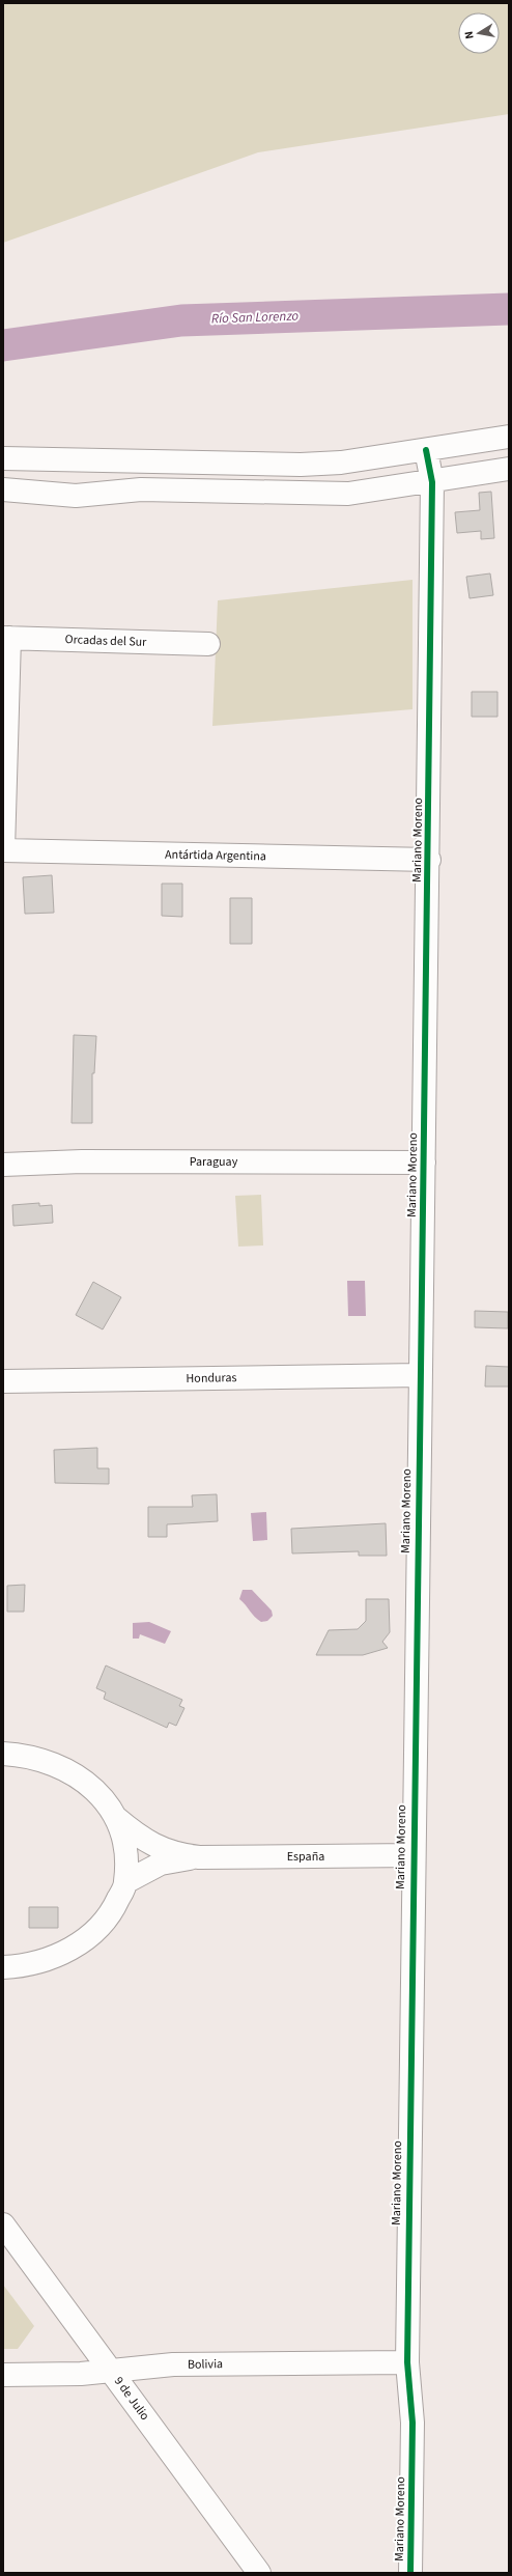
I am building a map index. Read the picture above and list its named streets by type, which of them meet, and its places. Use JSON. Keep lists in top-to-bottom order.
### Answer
{
  "streets": {
    "street": [
      "Orcadas del Sur",
      "Mariano Moreno",
      "Antártida Argentina",
      "Paraguay",
      "Honduras",
      "España",
      "Bolivia",
      "9 de Julio"
    ]
  },
  "crossings": [
    ["Mariano Moreno", "Antártida Argentina"],
    ["Mariano Moreno", "Paraguay"],
    ["Mariano Moreno", "Honduras"],
    ["Mariano Moreno", "España"],
    ["Mariano Moreno", "Bolivia"],
    ["Bolivia", "9 de Julio"]
  ],
  "water": ["Río San Lorenzo"],
  "north": "left"
}
